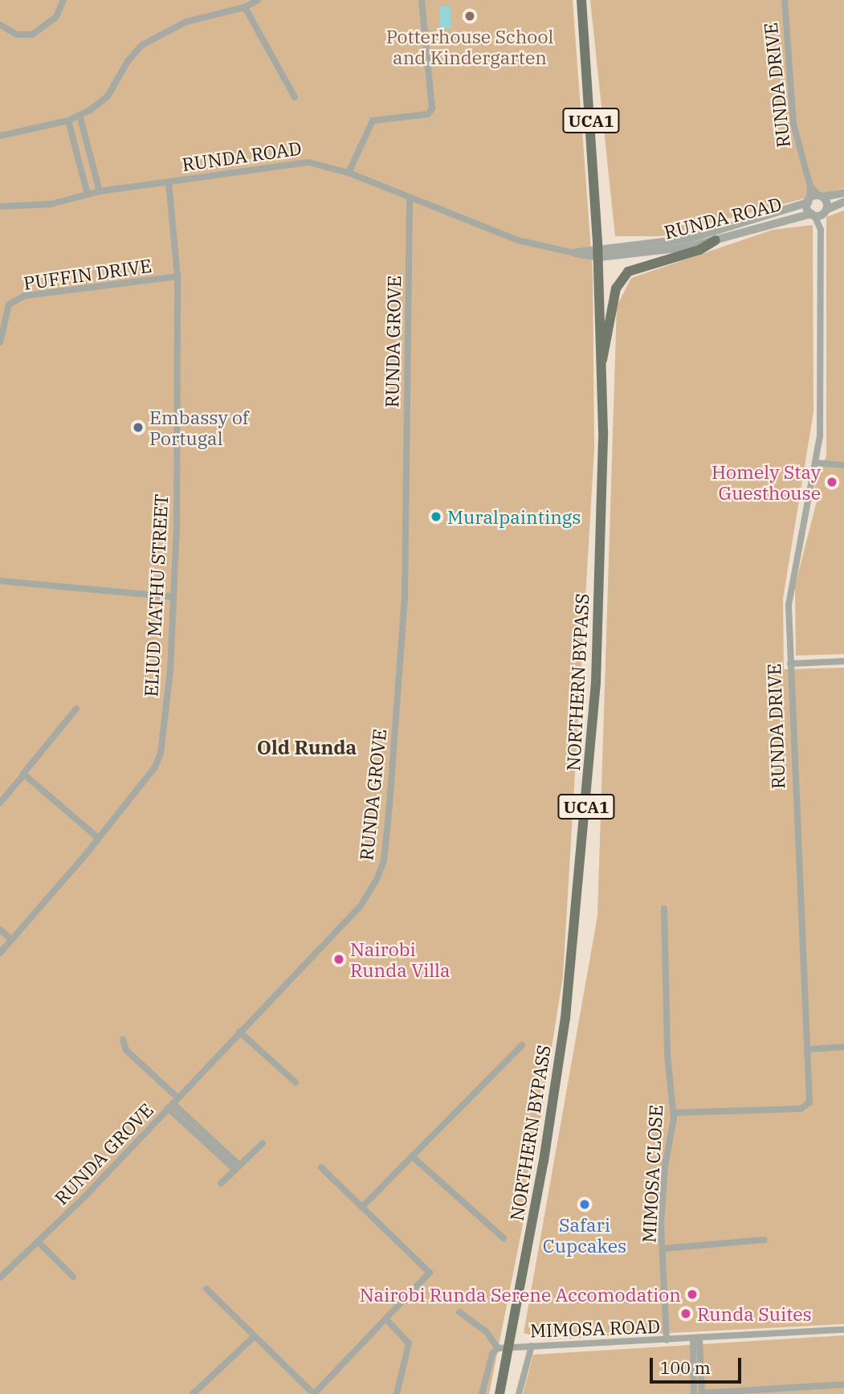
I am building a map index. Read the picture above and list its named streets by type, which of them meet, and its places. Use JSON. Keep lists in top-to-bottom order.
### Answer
{
  "streets": {
    "main road": ["UCA1", "NORTHERN BYPASS"],
    "street": [
      "RUNDA DRIVE",
      "RUNDA ROAD",
      "PUFFIN DRIVE",
      "RUNDA GROVE",
      "ELIUD MATHU STREET",
      "MIMOSA CLOSE",
      "MIMOSA ROAD"
    ]
  },
  "crossings": [
    ["RUNDA DRIVE", "RUNDA ROAD"],
    ["RUNDA DRIVE", "MIMOSA CLOSE"],
    ["RUNDA ROAD", "RUNDA GROVE"],
    ["RUNDA ROAD", "ELIUD MATHU STREET"],
    ["PUFFIN DRIVE", "ELIUD MATHU STREET"],
    ["MIMOSA CLOSE", "MIMOSA ROAD"]
  ],
  "districts": ["Old Runda"],
  "places": [
    "Potterhouse School and Kindergarten",
    "Embassy of Portugal",
    "Homely Stay Guesthouse",
    "Muralpaintings",
    "Nairobi Runda Villa",
    "Safari Cupcakes",
    "Nairobi Runda Serene Accomodation",
    "Runda Suites"
  ],
  "scale_bar": "100 m"
}
